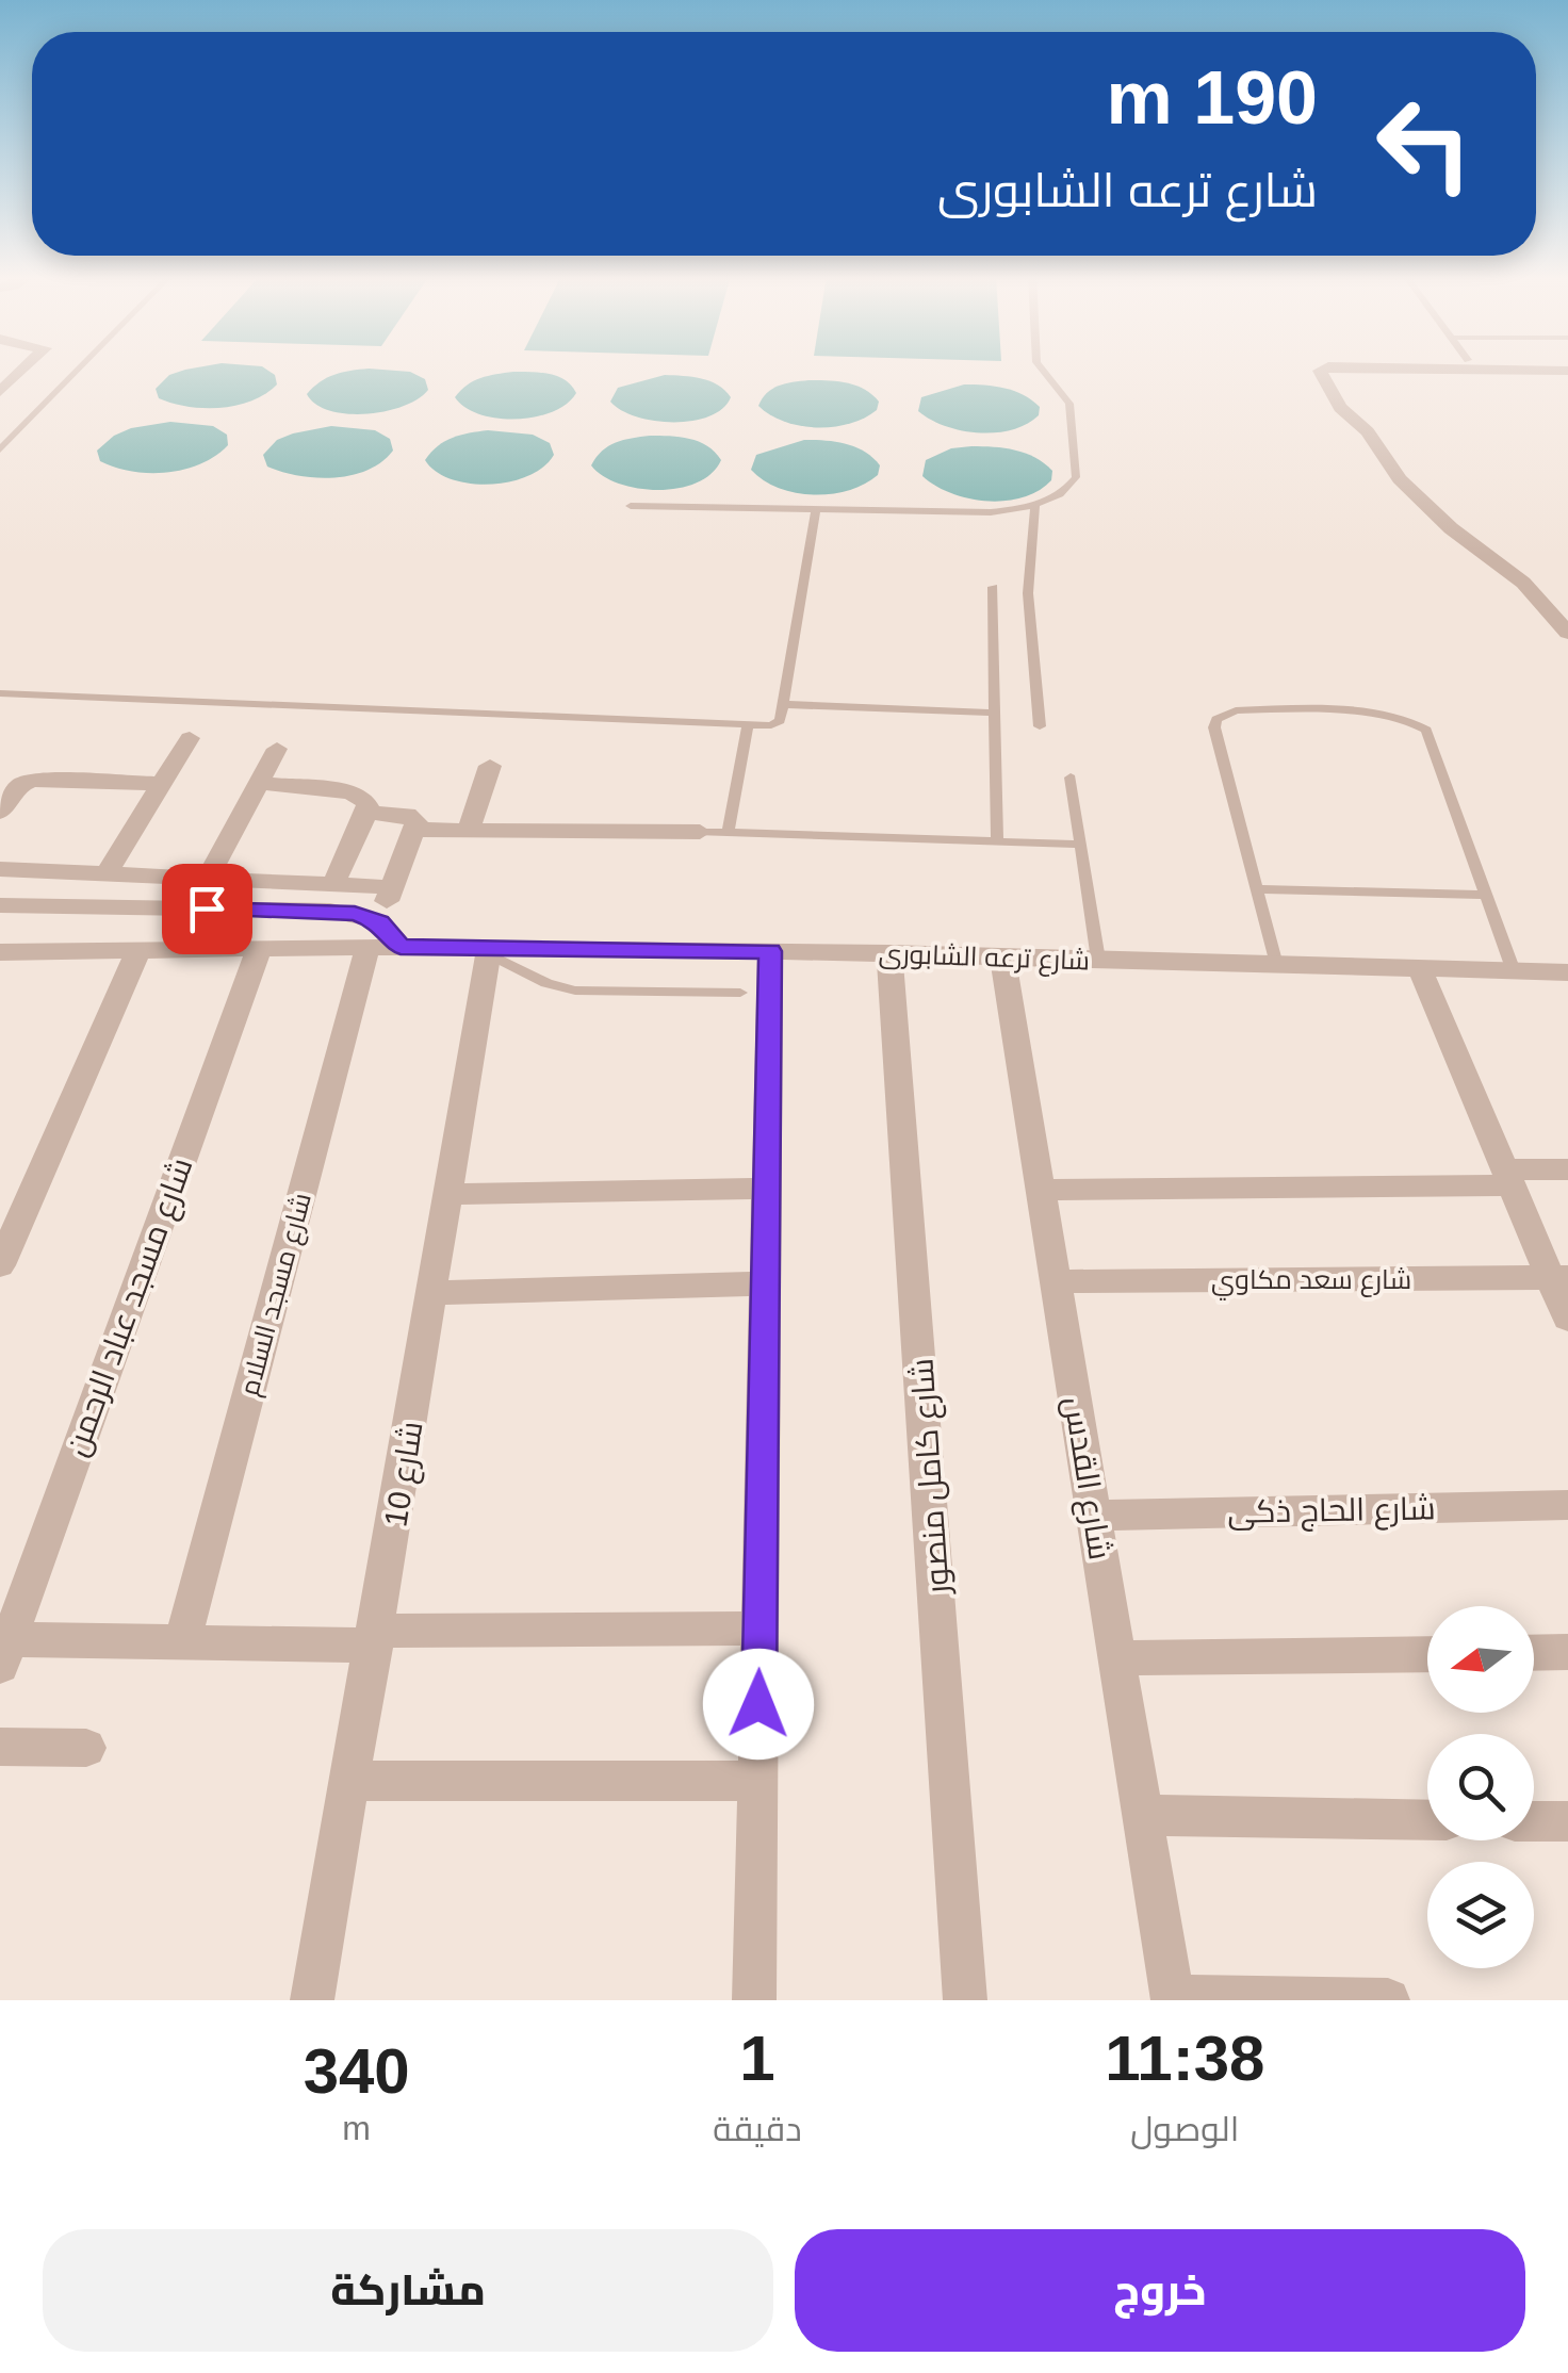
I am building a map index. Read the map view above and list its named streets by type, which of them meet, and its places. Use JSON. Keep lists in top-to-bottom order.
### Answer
{
  "streets": {
    "street": [
      "شارع ترعه الشابورى",
      "شارع سعد مكاوي",
      "شارع مسجد السلام",
      "شارع مسجد عباد الرحمن",
      "شارع 10",
      "شارع كامل منصور",
      "شارع القدس",
      "شارع الحاج ذكى"
    ]
  },
  "crossings": [
    ["شارع ترعه الشابورى", "شارع مسجد السلام"],
    ["شارع ترعه الشابورى", "شارع مسجد عباد الرحمن"],
    ["شارع ترعه الشابورى", "شارع 10"],
    ["شارع ترعه الشابورى", "شارع كامل منصور"],
    ["شارع ترعه الشابورى", "شارع القدس"],
    ["شارع سعد مكاوي", "شارع القدس"],
    ["شارع القدس", "شارع الحاج ذكى"]
  ],
  "north": "left",
  "page": {
    "turn": ["190 m", "شارع ترعه الشابورى"],
    "eta": [
      "11:38",
      "الوصول",
      "1",
      "دقيقة",
      "340",
      "m"
    ],
    "buttons": ["خروج", "مشاركة"]
  }
}
